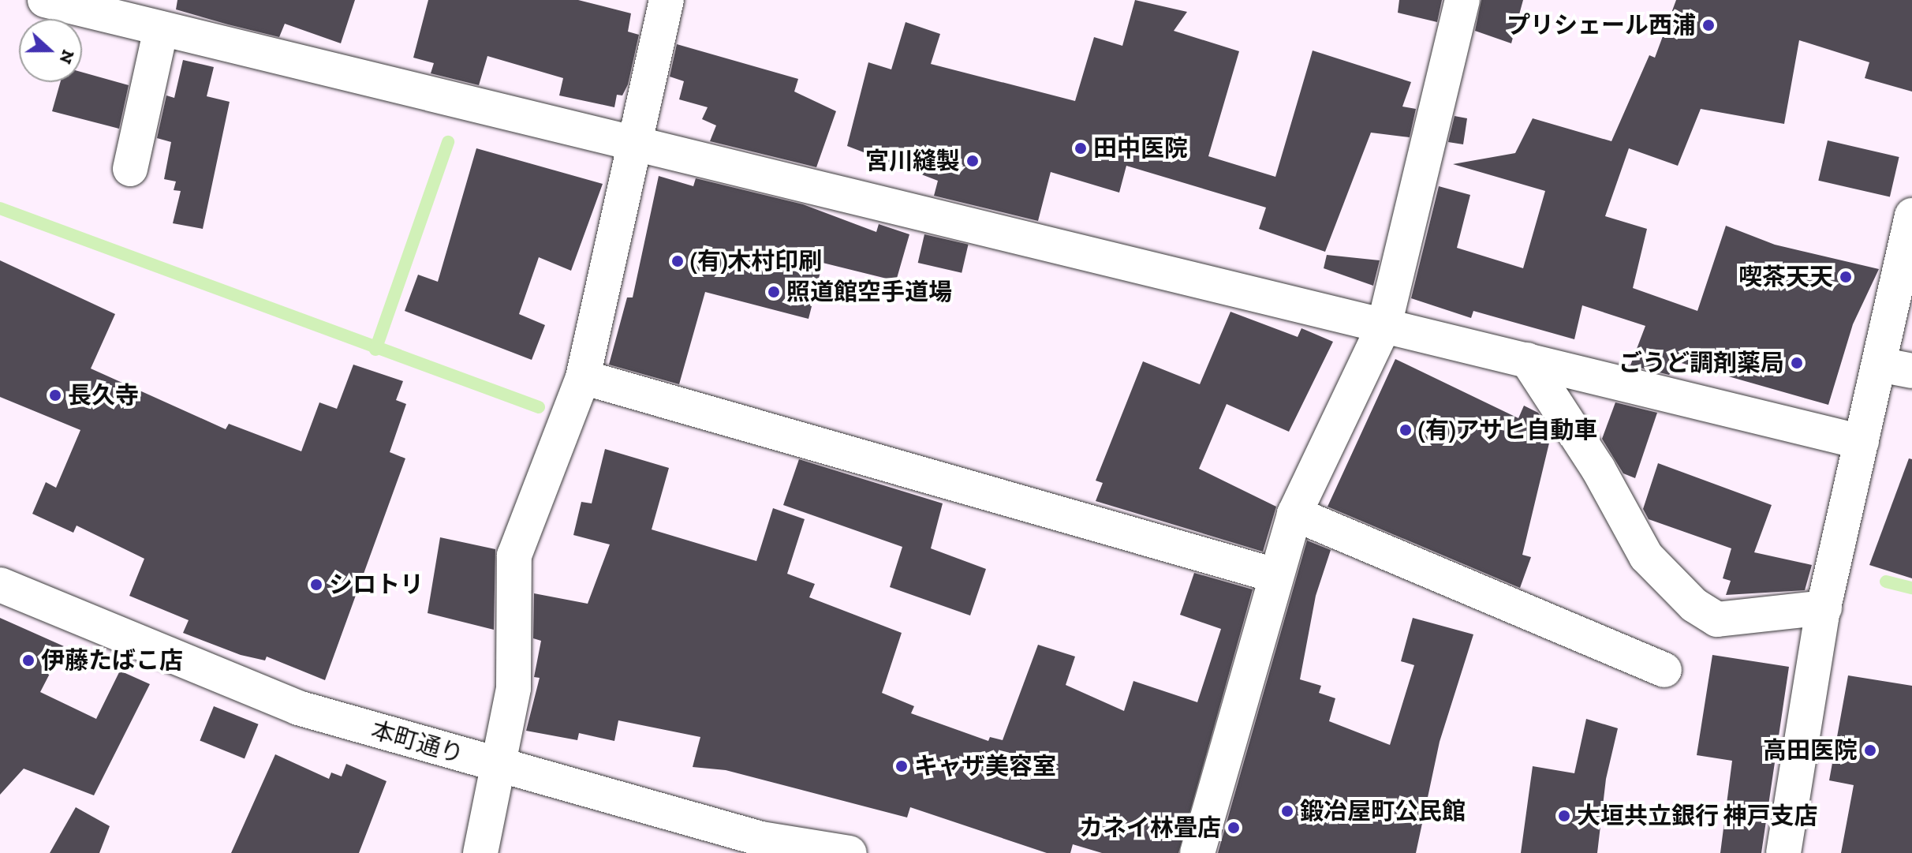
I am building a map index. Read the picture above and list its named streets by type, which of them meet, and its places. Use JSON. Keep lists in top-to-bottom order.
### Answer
{
  "streets": {
    "street": ["本町通り"]
  },
  "places": [
    "プリシェール西浦",
    "田中医院",
    "宮川縫製",
    "(有)木村印刷",
    "喫茶天天",
    "照道館空手道場",
    "ごうど調剤薬局",
    "長久寺",
    "(有)アサヒ自動車",
    "シロトリ",
    "伊藤たばこ店",
    "高田医院",
    "キャザ美容室",
    "鍛冶屋町公民館",
    "大垣共立銀行 神戸支店",
    "カネイ林畳店"
  ],
  "north": "right"
}
